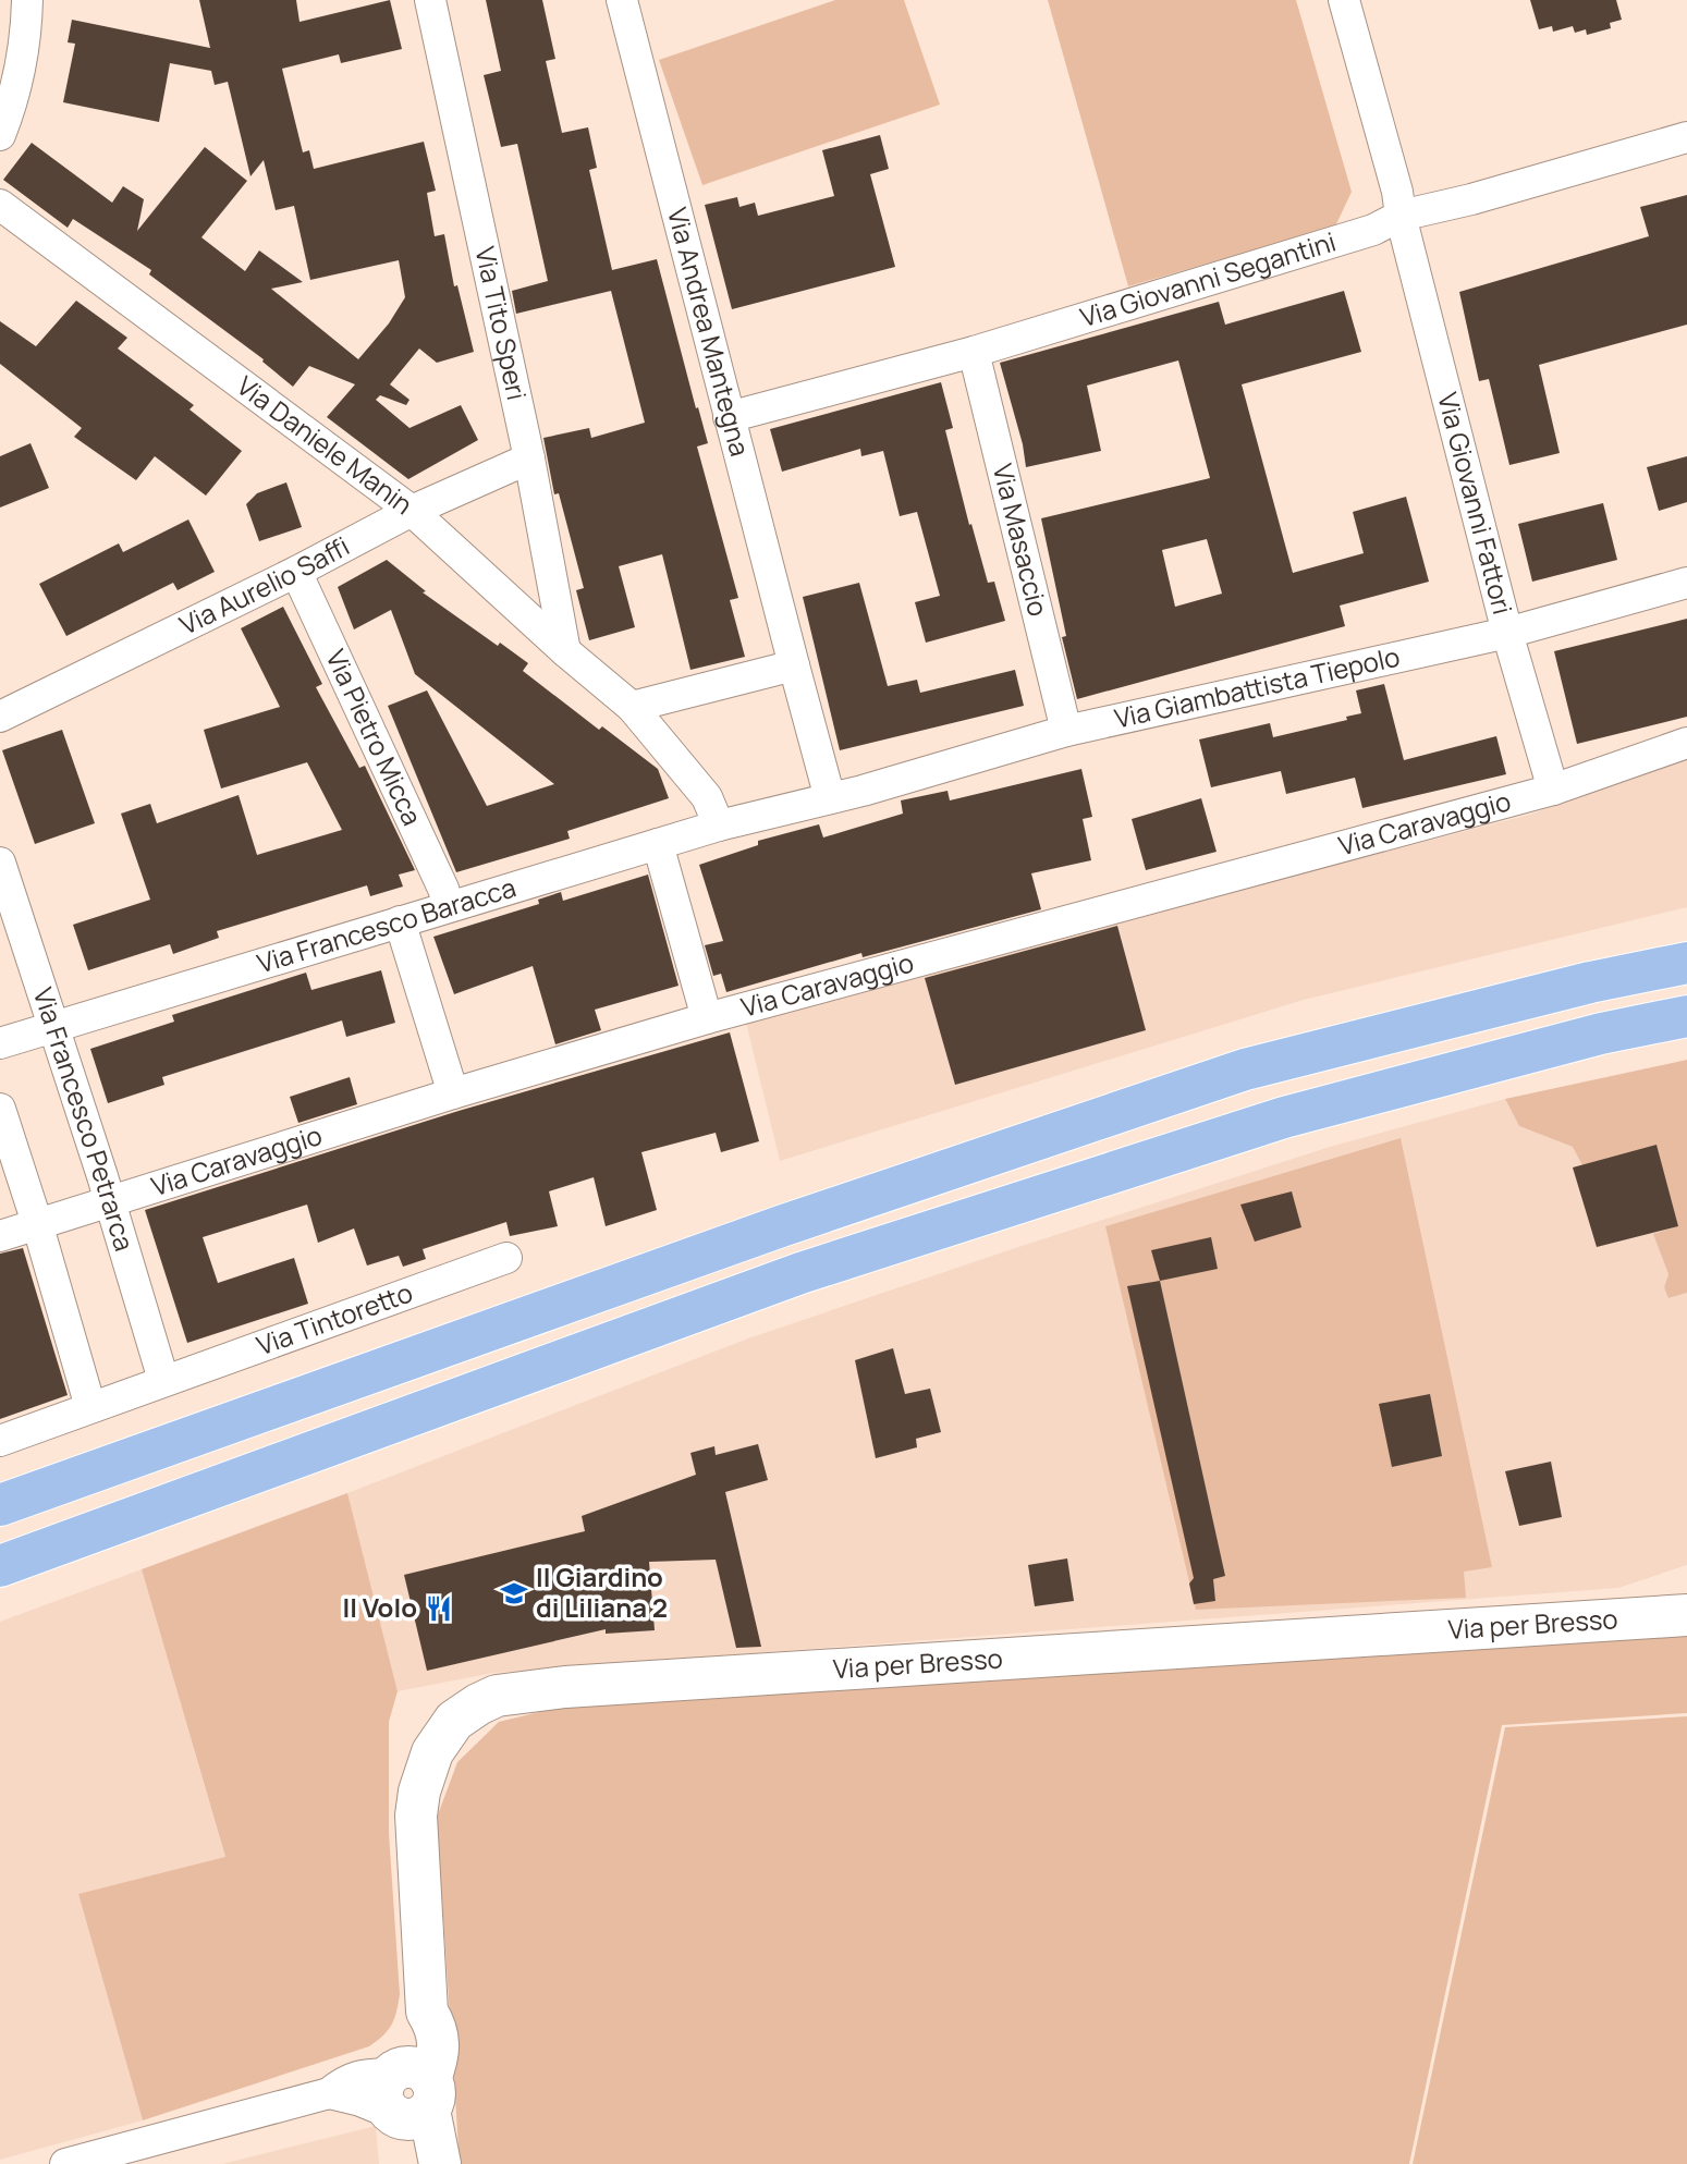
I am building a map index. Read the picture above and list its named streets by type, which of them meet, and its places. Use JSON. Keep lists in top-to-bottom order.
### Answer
{
  "streets": {
    "street": [
      "Via Giovanni Segantini",
      "Via Tito Speri",
      "Via Andrea Mantegna",
      "Via Daniele Manin",
      "Via Giovanni Fattori",
      "Via Masaccio",
      "Via Aurelio Saffi",
      "Via Giambattista Tiepolo",
      "Via Pietro Micca",
      "Via Caravaggio",
      "Via Francesco Baracca",
      "Via Francesco Petrarca",
      "Via Tintoretto",
      "Via per Bresso"
    ]
  },
  "crossings": [
    ["Via Giovanni Segantini", "Via Andrea Mantegna"],
    ["Via Giovanni Segantini", "Via Giovanni Fattori"],
    ["Via Giovanni Segantini", "Via Masaccio"],
    ["Via Tito Speri", "Via Daniele Manin"],
    ["Via Tito Speri", "Via Aurelio Saffi"],
    ["Via Andrea Mantegna", "Via Giambattista Tiepolo"],
    ["Via Daniele Manin", "Via Aurelio Saffi"],
    ["Via Daniele Manin", "Via Giambattista Tiepolo"],
    ["Via Daniele Manin", "Via Francesco Baracca"],
    ["Via Giovanni Fattori", "Via Giambattista Tiepolo"],
    ["Via Giovanni Fattori", "Via Caravaggio"],
    ["Via Masaccio", "Via Giambattista Tiepolo"],
    ["Via Aurelio Saffi", "Via Pietro Micca"],
    ["Via Giambattista Tiepolo", "Via Francesco Baracca"],
    ["Via Pietro Micca", "Via Francesco Baracca"],
    ["Via Caravaggio", "Via Francesco Petrarca"],
    ["Via Francesco Baracca", "Via Francesco Petrarca"],
    ["Via Francesco Petrarca", "Via Tintoretto"]
  ],
  "places": {
    "school or university": ["Il Giardino di Liliana 2"],
    "restaurant": ["Il Volo"]
  }
}
